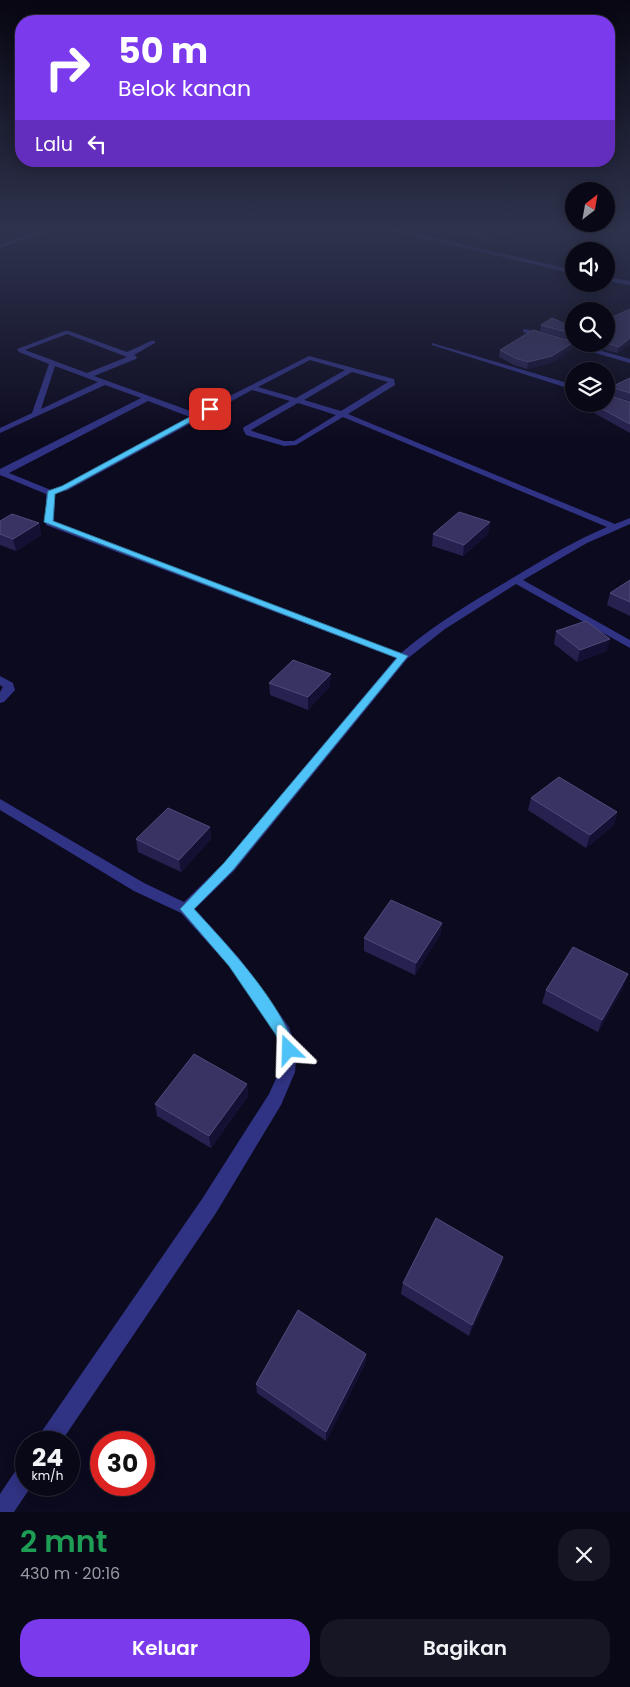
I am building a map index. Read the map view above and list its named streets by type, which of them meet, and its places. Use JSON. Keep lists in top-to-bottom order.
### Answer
{
  "north": "top right",
  "page": {
    "turn": ["50 m", "Belok kanan"],
    "then": "Lalu",
    "speed": "24 km/h",
    "limit": "30",
    "heading": ["2 mnt", "430 m · 20:16"],
    "buttons": ["Keluar", "Bagikan"]
  }
}
